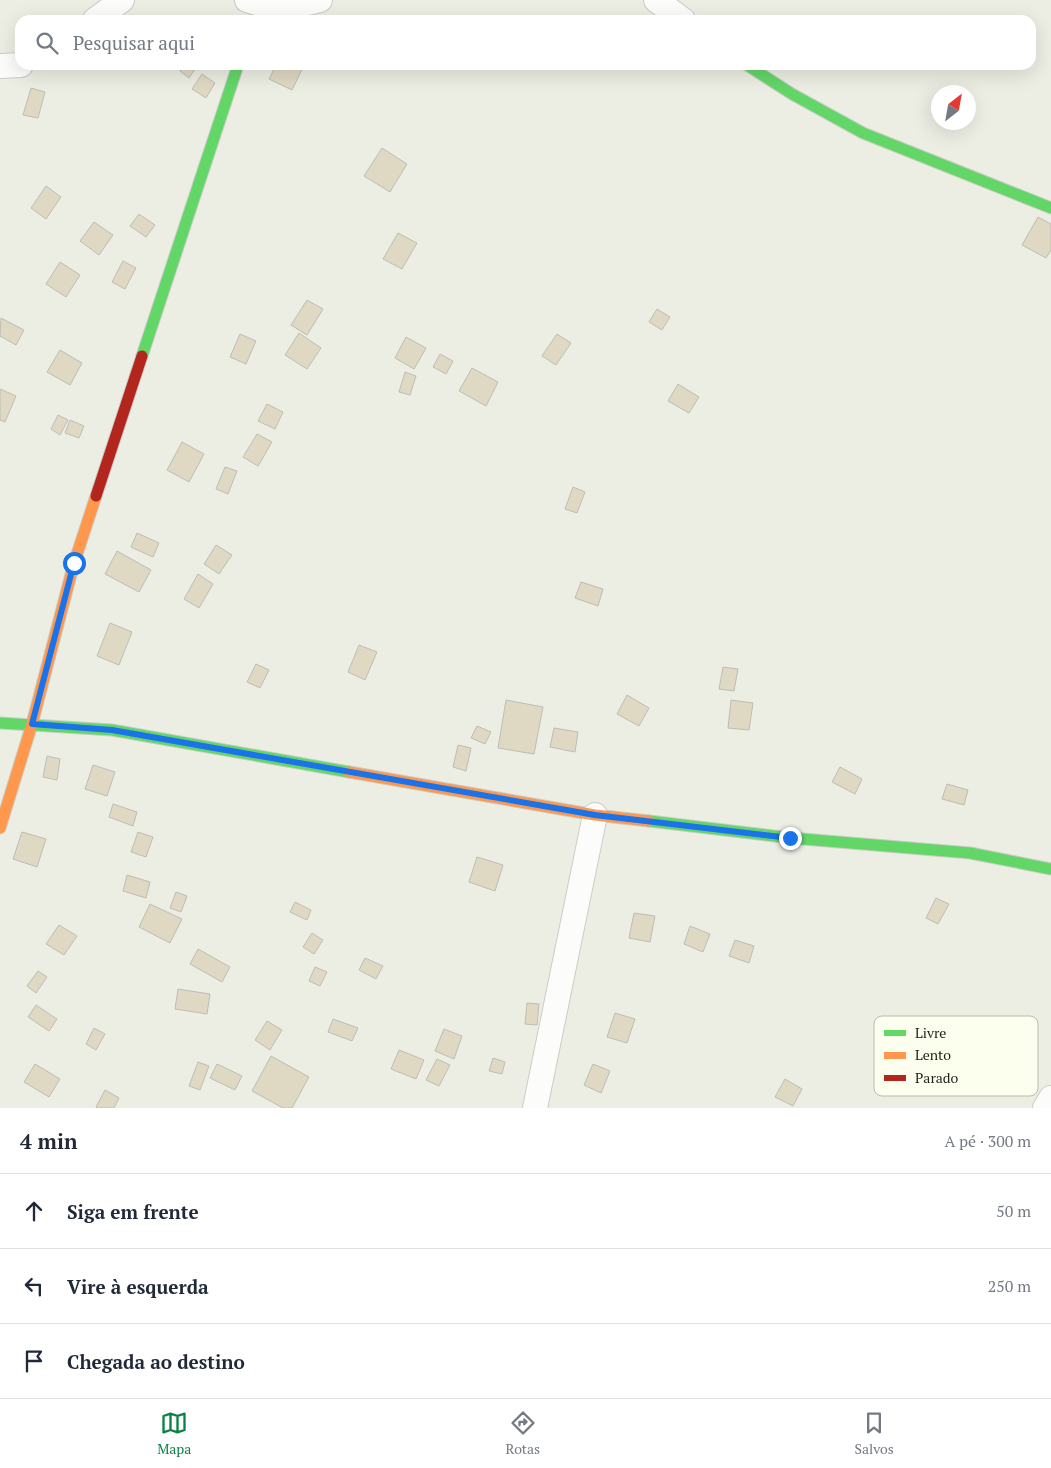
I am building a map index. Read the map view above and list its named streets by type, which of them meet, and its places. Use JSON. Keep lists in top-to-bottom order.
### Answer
{
  "legend": ["Livre", "Lento", "Parado"],
  "north": "top right",
  "page": {
    "search": "Pesquisar aqui",
    "heading": ["4 min", "A pé · 300 m"],
    "list": [
      ["Siga em frente", "50 m"],
      ["Vire à esquerda", "250 m"],
      "Chegada ao destino"
    ],
    "nav": ["Mapa", "Rotas", "Salvos"]
  }
}
